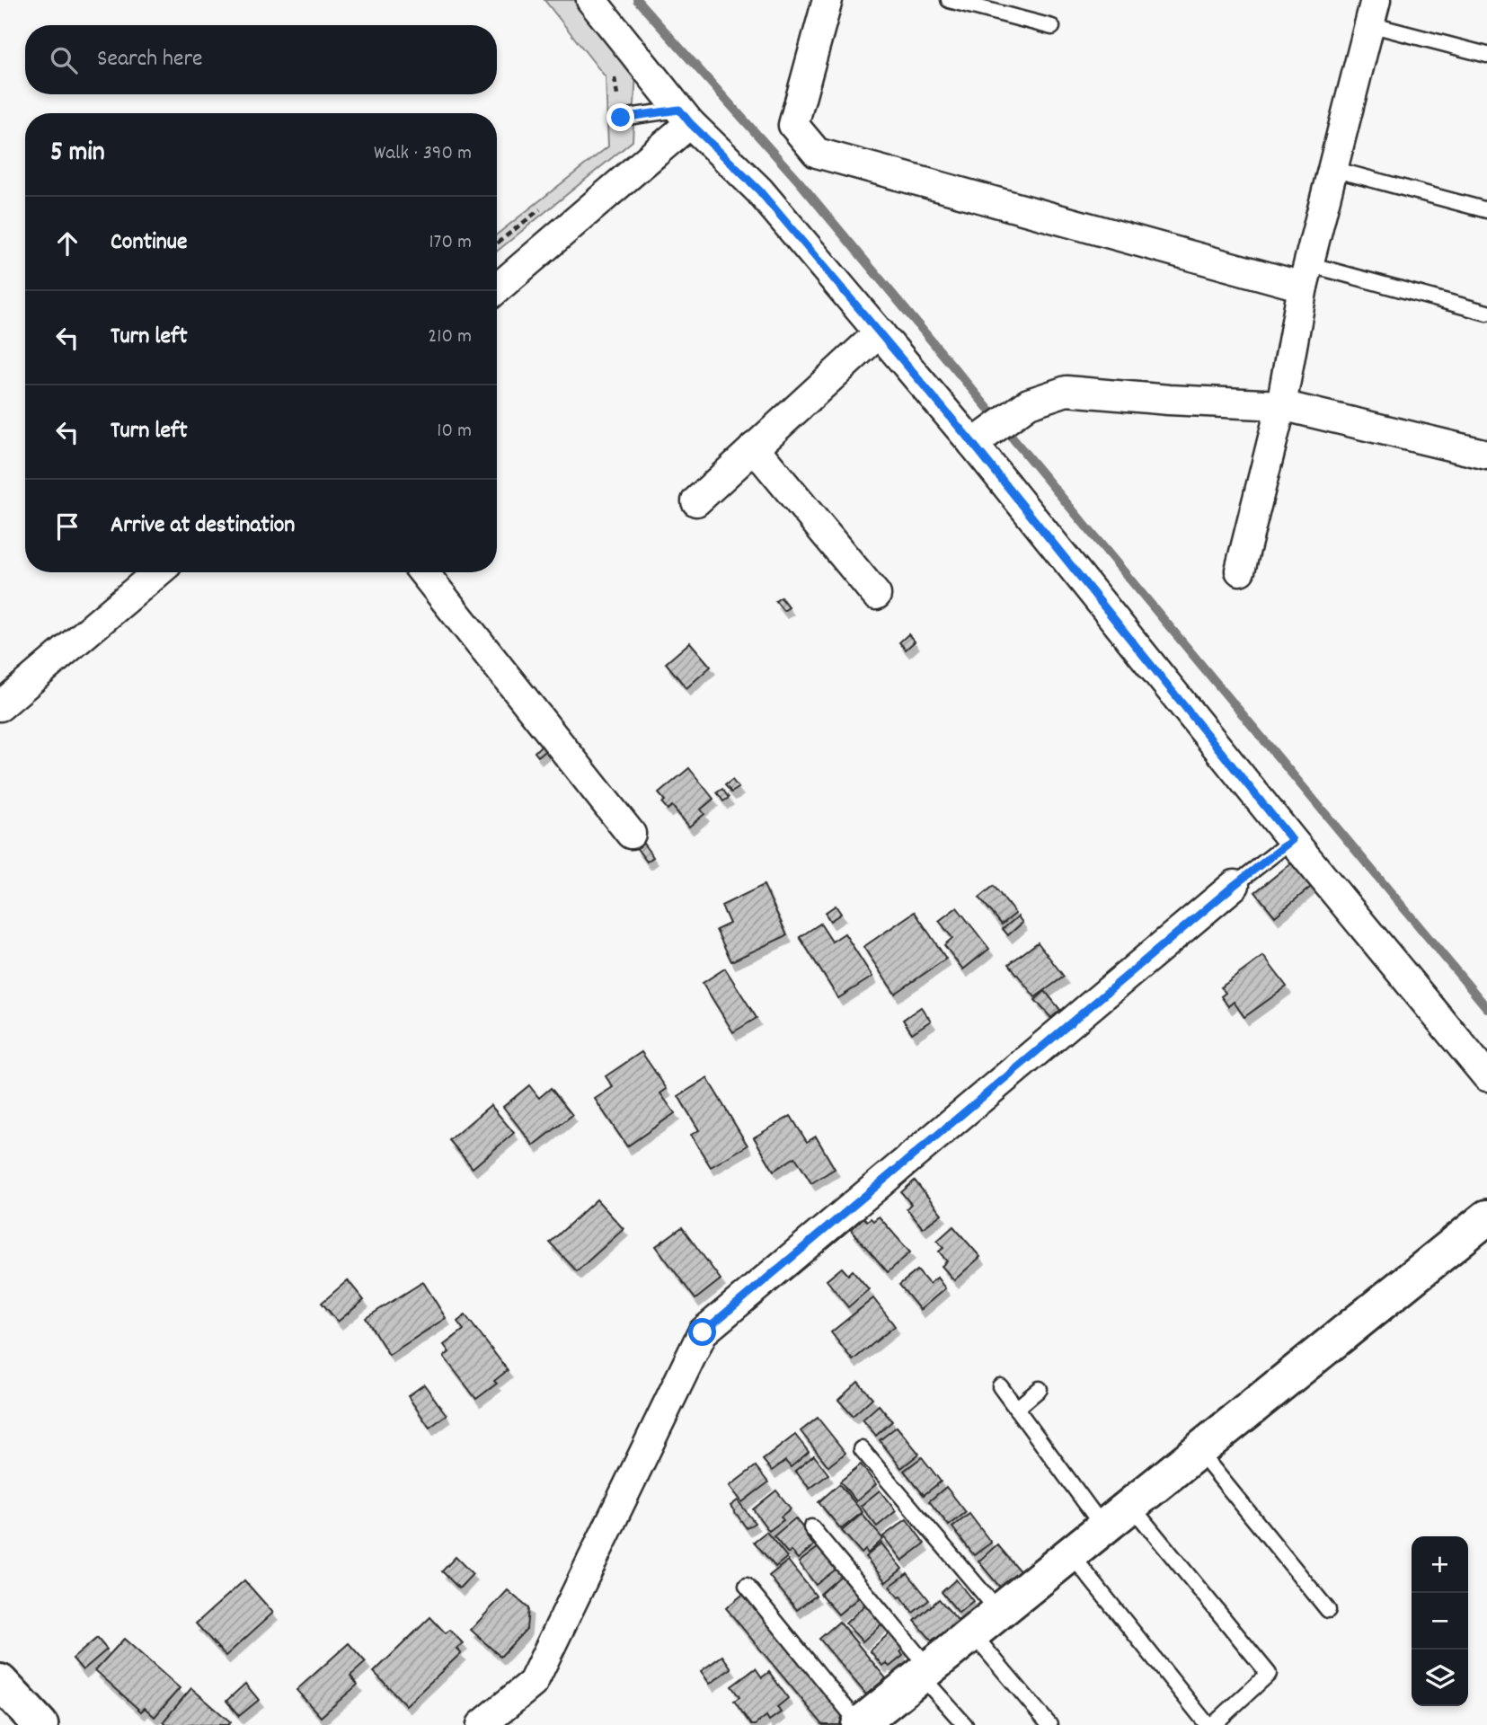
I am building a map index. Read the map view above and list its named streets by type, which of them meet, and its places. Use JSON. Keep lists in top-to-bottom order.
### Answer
{
  "page": {
    "search": "Search here",
    "heading": ["5 min", "Walk · 390 m"],
    "list": [
      ["Continue", "170 m"],
      ["Turn left", "210 m"],
      ["Turn left", "10 m"],
      "Arrive at destination"
    ],
    "map_buttons": ["+", "−"]
  }
}
